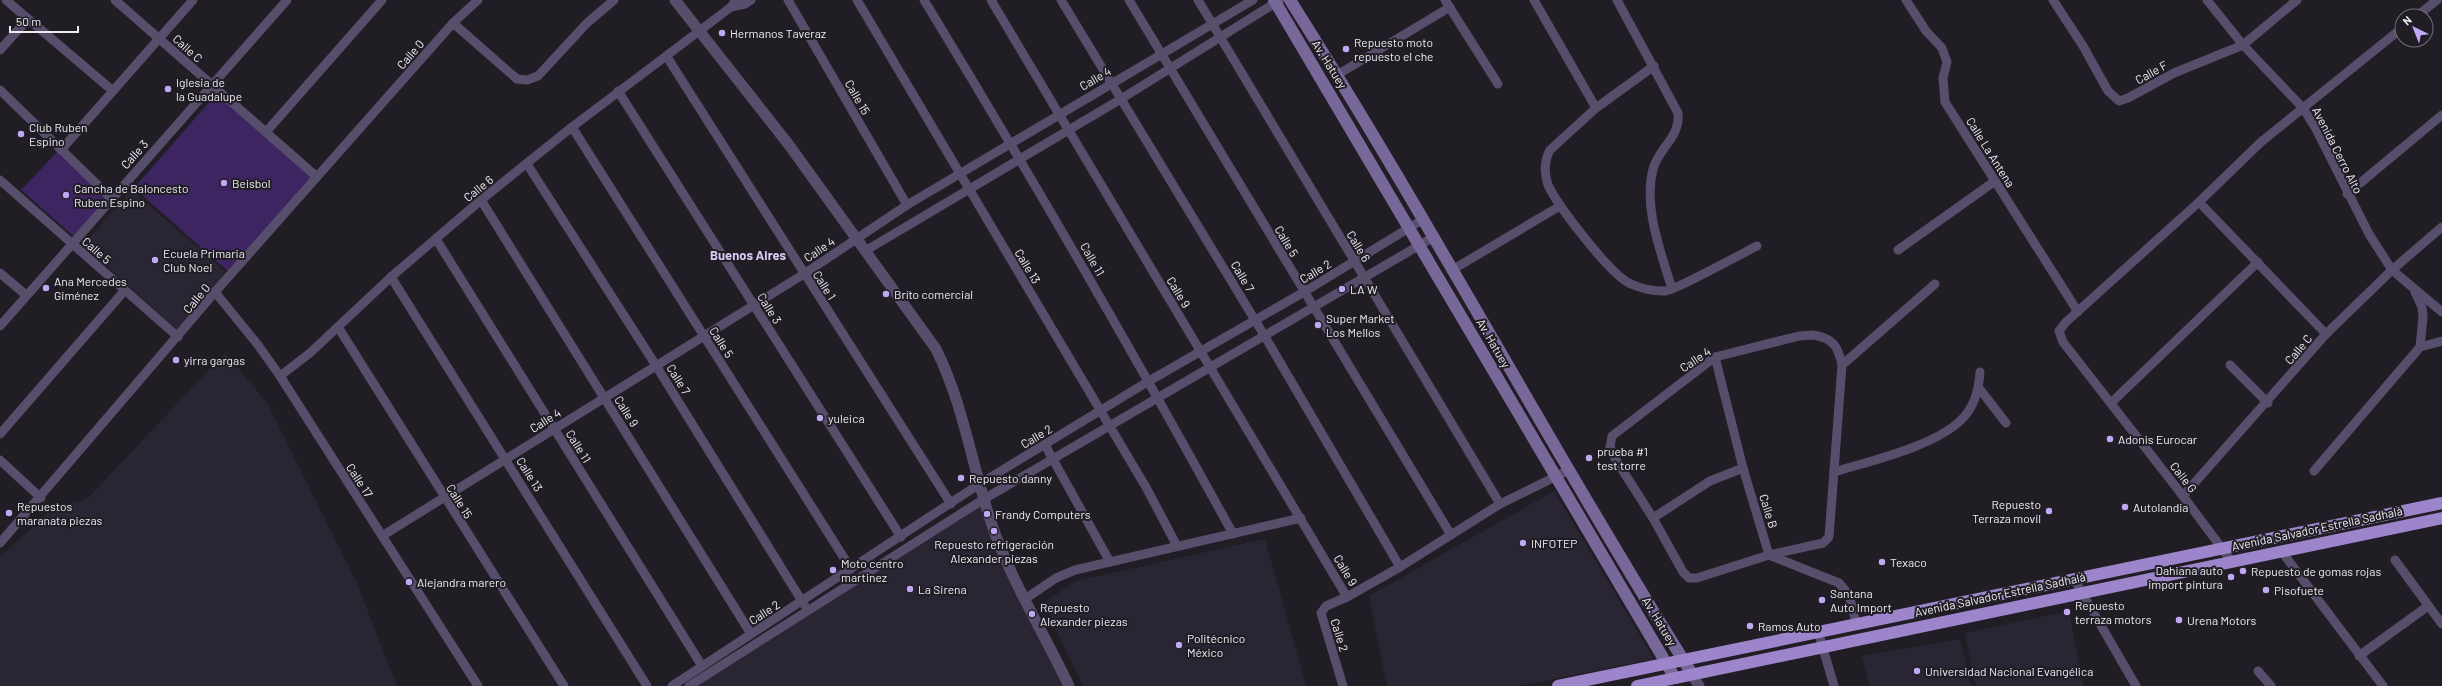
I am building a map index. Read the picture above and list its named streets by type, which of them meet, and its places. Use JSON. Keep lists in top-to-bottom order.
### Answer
{
  "streets": {
    "highway": ["Avenida Salvador Estrella Sadhalá"],
    "main road": ["Av. Hatuey"],
    "street": [
      "Calle C",
      "Calle 0",
      "Calle F",
      "Calle 4",
      "Calle 15",
      "Avenida Cerro Alto",
      "Calle La Antena",
      "Calle 3",
      "Calle 6",
      "Calle 5",
      "Calle 11",
      "Calle 13",
      "Calle 2",
      "Calle 7",
      "Calle 1",
      "Calle 9",
      "Calle G",
      "Calle 17",
      "Calle B"
    ]
  },
  "crossings": [
    ["Calle C", "Calle 0"],
    ["Calle C", "Avenida Cerro Alto"],
    ["Calle C", "Calle 3"],
    ["Calle C", "Calle G"],
    ["Calle 0", "Calle 5"],
    ["Calle 0", "Calle 17"],
    ["Av. Hatuey", "Calle 2"],
    ["Av. Hatuey", "Avenida Salvador Estrella Sadhalá"],
    ["Calle F", "Avenida Cerro Alto"],
    ["Calle 4", "Calle 15"],
    ["Calle 4", "Calle 3"],
    ["Calle 4", "Calle 6"],
    ["Calle 4", "Calle 5"],
    ["Calle 4", "Calle 11"],
    ["Calle 4", "Calle 13"],
    ["Calle 4", "Calle 7"],
    ["Calle 4", "Calle 1"],
    ["Calle 4", "Calle 9"],
    ["Calle 4", "Calle 17"],
    ["Calle 4", "Calle B"],
    ["Calle 15", "Calle 6"],
    ["Calle La Antena", "Calle G"],
    ["Calle 3", "Calle 6"],
    ["Calle 3", "Calle 5"],
    ["Calle 3", "Calle 2"],
    ["Calle 6", "Calle 5"],
    ["Calle 6", "Calle 11"],
    ["Calle 6", "Calle 13"],
    ["Calle 6", "Calle 2"],
    ["Calle 6", "Calle 7"],
    ["Calle 6", "Calle 1"],
    ["Calle 6", "Calle 9"],
    ["Calle 6", "Calle 17"],
    ["Calle 5", "Calle 2"],
    ["Calle 11", "Calle 2"],
    ["Calle 13", "Calle 2"],
    ["Calle 2", "Calle 7"],
    ["Calle 2", "Calle 1"],
    ["Calle 2", "Calle 9"],
    ["Calle G", "Avenida Salvador Estrella Sadhalá"]
  ],
  "districts": ["Buenos Aires"],
  "places": [
    "Hermanos Taveraz",
    "Repuesto moto repuesto el che",
    "Iglesia de la Guadalupe",
    "Club Ruben Espino",
    "Beisbol",
    "Cancha de Baloncesto Ruben Espino",
    "Ecuela Primaria Club Noel",
    "Ana Mercedes Giménez",
    "LA W",
    "Bríto comercial",
    "Super Market Los Mellos",
    "yirra gargas",
    "yuleica",
    "Adonis Eurocar",
    "prueba #1 test torre",
    "Repuesto danny",
    "Autolandia",
    "Repuesto Terraza movil",
    "Repuestos maranata piezas",
    "Frandy Computers",
    "Repuesto refrigeración Alexander piezas",
    "INFOTEP",
    "Texaco",
    "Moto centro martinez",
    "Repuesto de gomas rojas",
    "Dahiana auto import pintura",
    "Alejandra marero",
    "La Sirena",
    "Pisofuete",
    "Santana Auto Import",
    "Repuesto terraza motors",
    "Repuesto Alexander piezas",
    "Urena Motors",
    "Ramos Auto",
    "Politécnico México",
    "Universidad Nacional Evangélica"
  ],
  "scale_bar": "50 m",
  "north": "top left"
}
